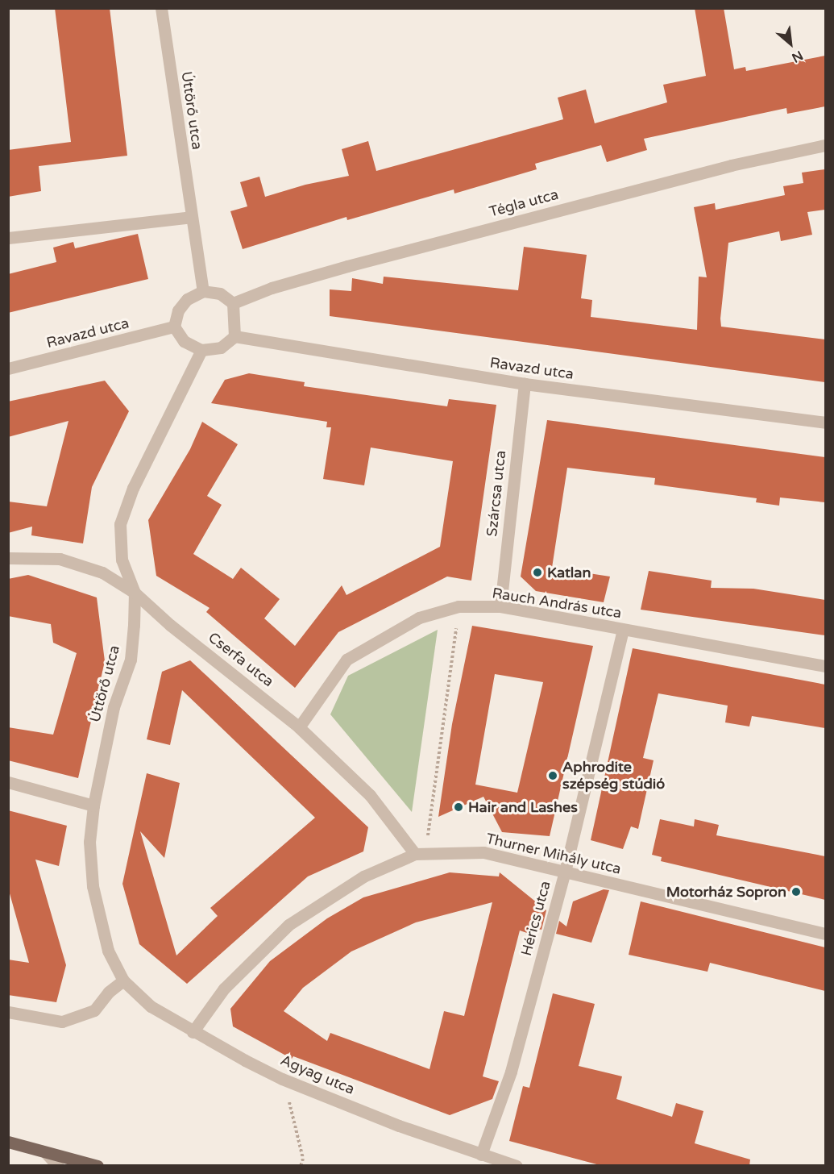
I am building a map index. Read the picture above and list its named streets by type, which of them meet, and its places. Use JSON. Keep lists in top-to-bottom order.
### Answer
{
  "streets": {
    "street": [
      "Úttörő utca",
      "Tégla utca",
      "Ravazd utca",
      "Szárcsa utca",
      "Rauch András utca",
      "Cserfa utca",
      "Thurner Mihály utca",
      "Hérics utca",
      "Agyag utca"
    ]
  },
  "crossings": [
    ["Úttörő utca", "Tégla utca"],
    ["Úttörő utca", "Ravazd utca"],
    ["Úttörő utca", "Cserfa utca"],
    ["Úttörő utca", "Agyag utca"],
    ["Tégla utca", "Ravazd utca"],
    ["Ravazd utca", "Szárcsa utca"],
    ["Szárcsa utca", "Rauch András utca"],
    ["Rauch András utca", "Cserfa utca"],
    ["Rauch András utca", "Hérics utca"],
    ["Cserfa utca", "Thurner Mihály utca"],
    ["Thurner Mihály utca", "Hérics utca"],
    ["Thurner Mihály utca", "Agyag utca"],
    ["Hérics utca", "Agyag utca"]
  ],
  "places": [
    "Katlan",
    "Aphrodite szépség stúdió",
    "Hair and Lashes",
    "Motorház Sopron"
  ],
  "north": "bottom right"
}
